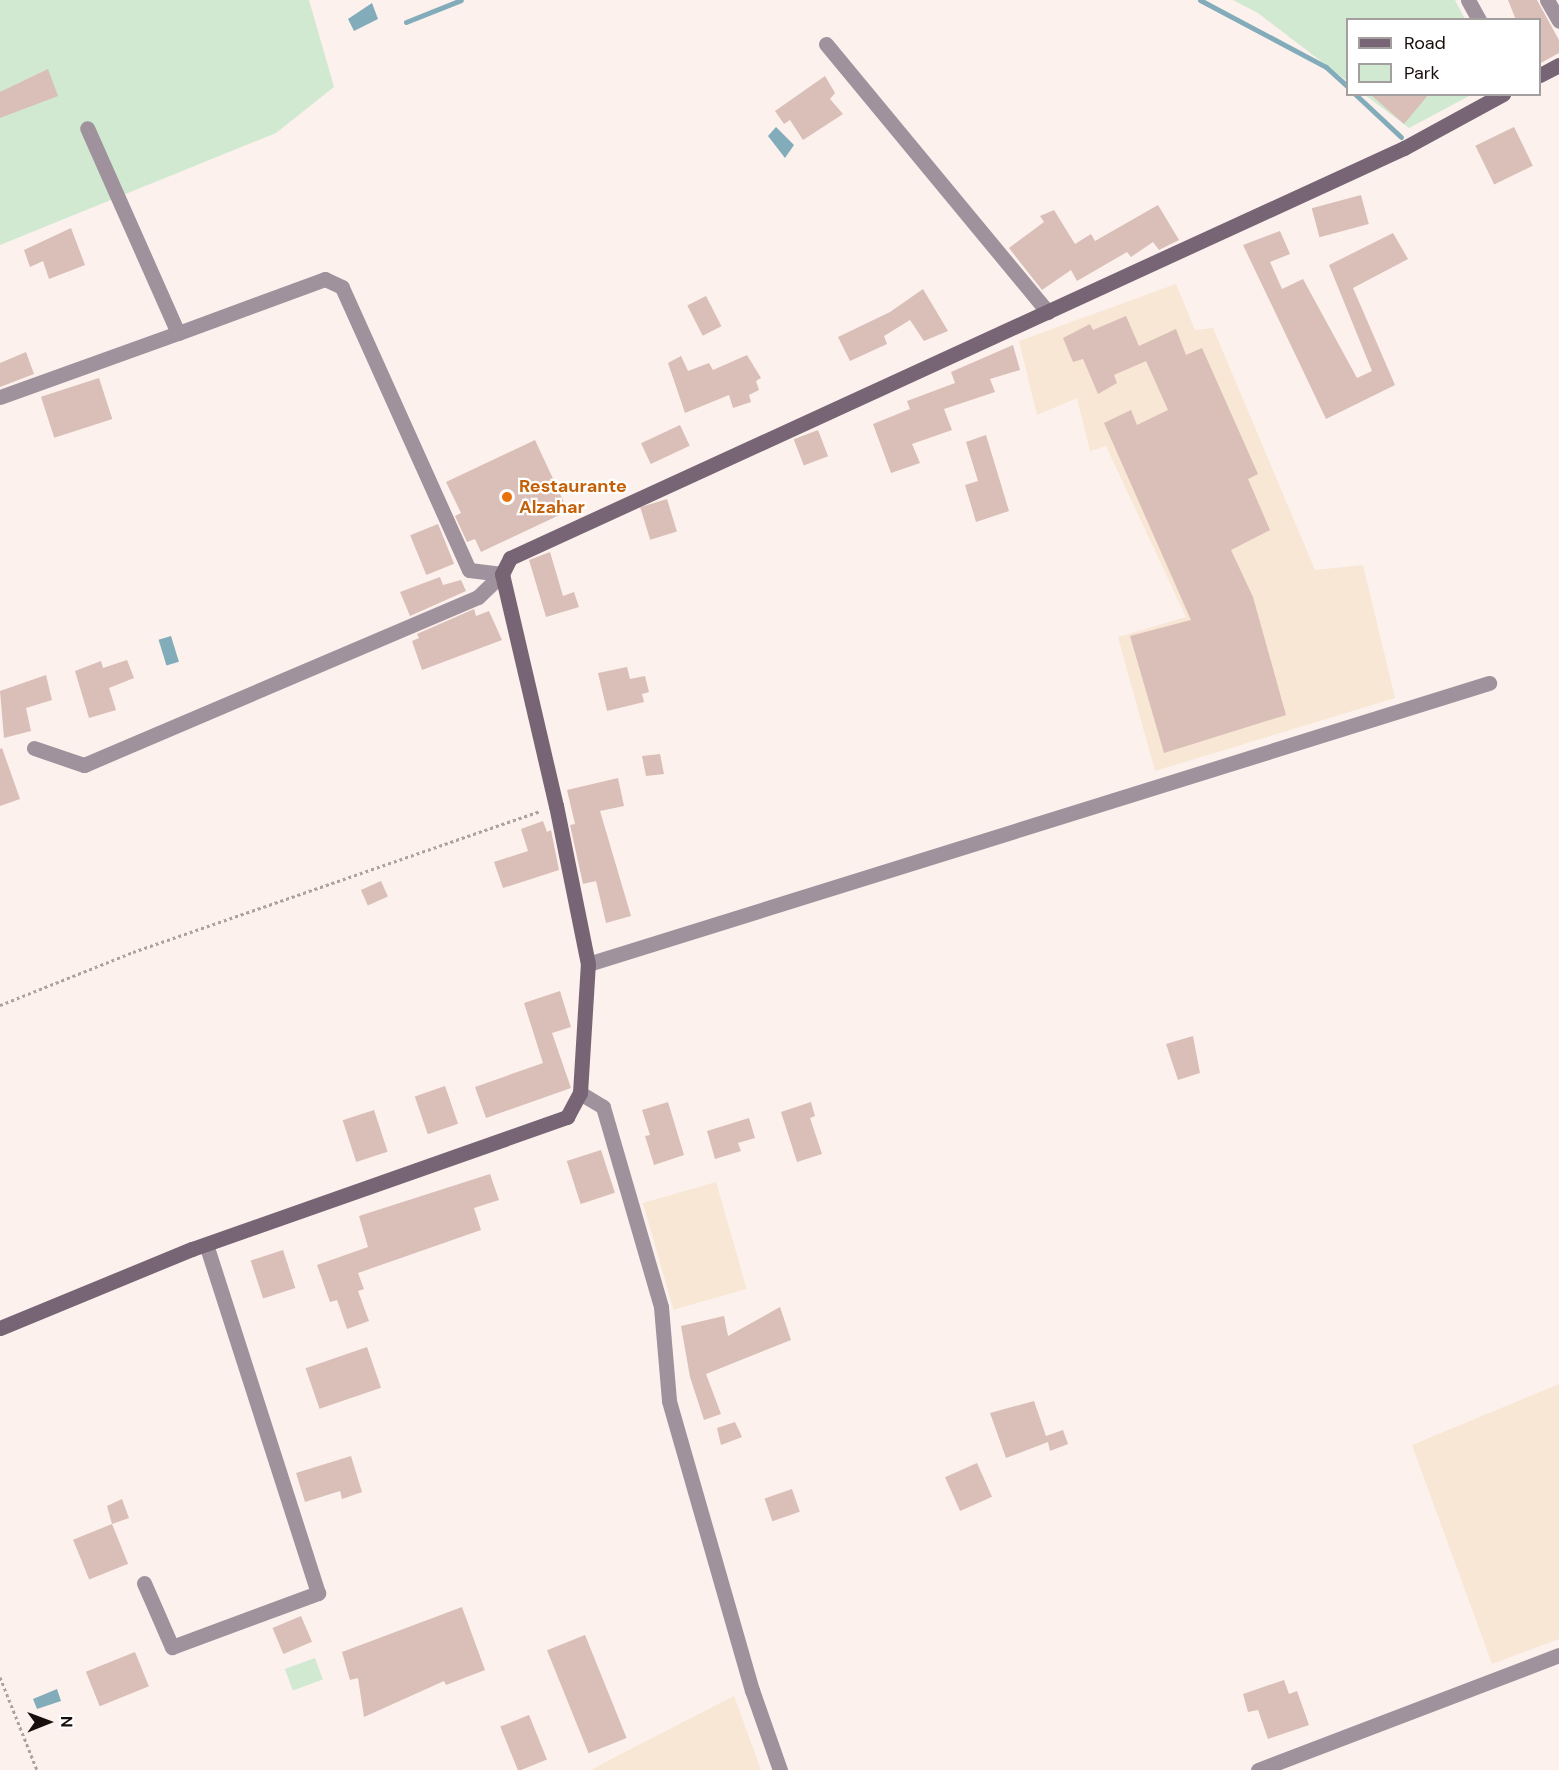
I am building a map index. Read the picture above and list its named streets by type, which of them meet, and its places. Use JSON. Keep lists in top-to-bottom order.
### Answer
{
  "places": ["Restaurante Alzahar"],
  "legend": ["Road", "Park"],
  "north": "right"
}
